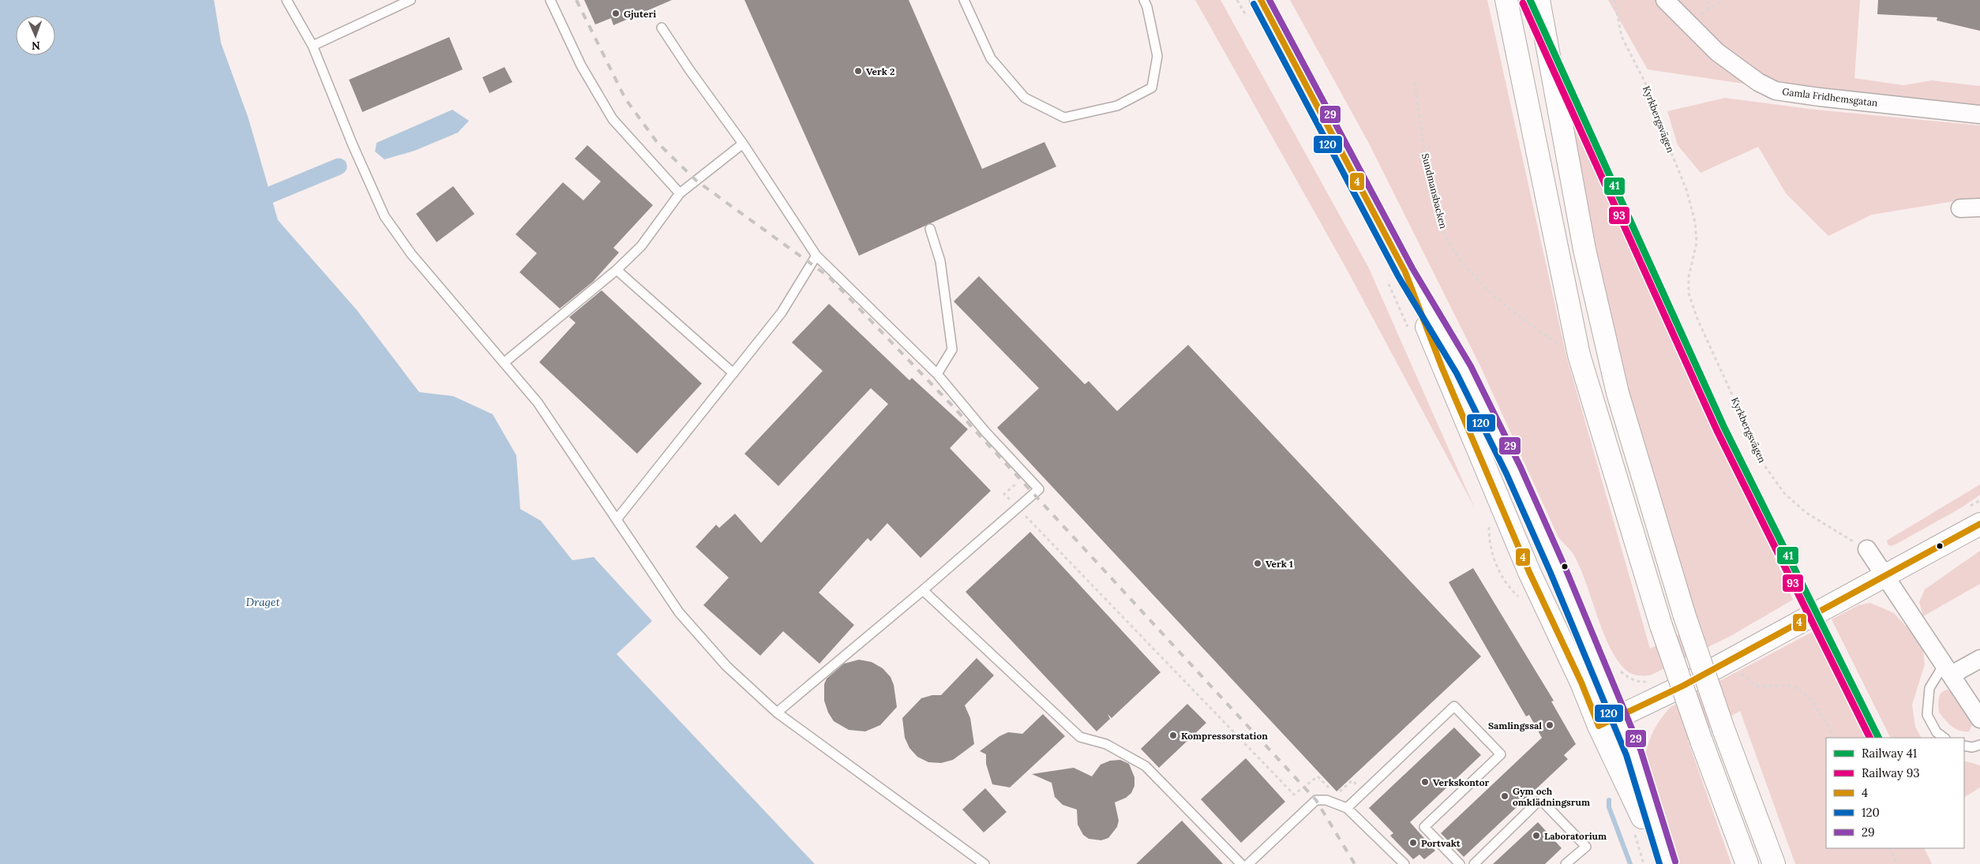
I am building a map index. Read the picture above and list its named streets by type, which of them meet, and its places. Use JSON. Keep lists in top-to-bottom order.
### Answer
{
  "streets": {
    "street": ["Gamla Fridhemsgatan"],
    "path": ["Kyrkbergsvägen", "Sundmansbacken"]
  },
  "water": ["Draget"],
  "places": [
    "Gjuteri",
    "Verk 2",
    "Verk 1",
    "Samlingssal",
    "Kompressorstation",
    "Verkskontor",
    "Gym och omklädningsrum",
    "Laboratorium",
    "Portvakt"
  ],
  "lines": [
    "rail line 41",
    "transit line 4",
    "transit line 29",
    "rail line 93",
    "transit line 120"
  ],
  "legend": [
    "Railway 41",
    "Railway 93",
    "4",
    "120",
    "29"
  ],
  "north": "bottom"
}
